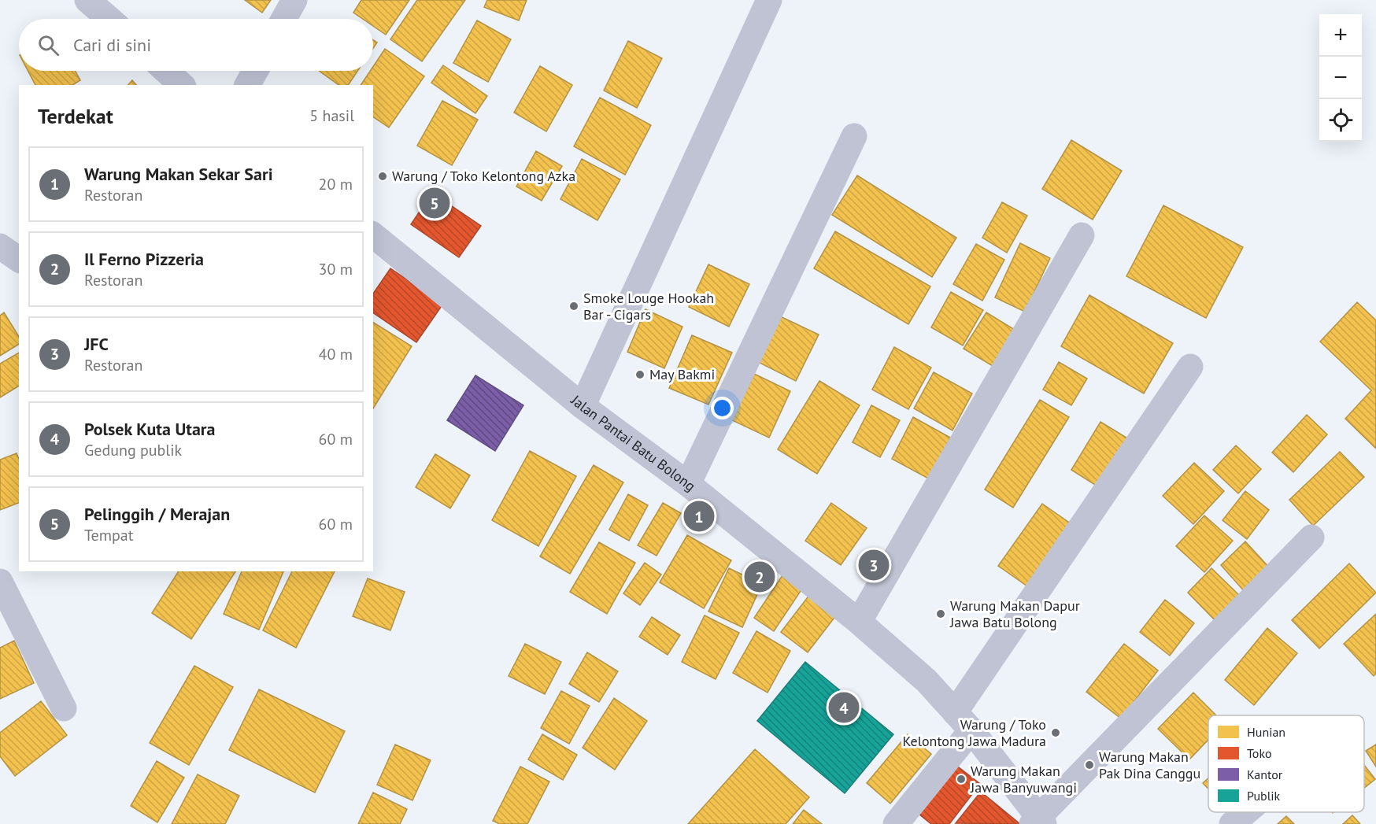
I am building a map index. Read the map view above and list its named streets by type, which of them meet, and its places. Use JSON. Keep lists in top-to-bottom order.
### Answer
{
  "streets": {
    "street": ["Jalan Pantai Batu Bolong"]
  },
  "places": [
    "Warung / Toko Kelontong Azka",
    "Smoke Louge Hookah Bar - Cigars",
    "May Bakmi",
    "Warung Makan Dapur Jawa Batu Bolong",
    "Warung / Toko Kelontong Jawa Madura",
    "Warung Makan Pak Dina Canggu",
    "Warung Makan Jawa Banyuwangi"
  ],
  "legend": [
    "Hunian",
    "Toko",
    "Kantor",
    "Publik"
  ],
  "page": {
    "map_buttons": ["+", "−"],
    "search": "Cari di sini",
    "heading": ["Terdekat", "5 hasil"],
    "list": [
      {
        "mark": "1",
        "name": "Warung Makan Sekar Sari",
        "note": "Restoran",
        "value": "20 m"
      },
      {
        "mark": "2",
        "name": "Il Ferno Pizzeria",
        "note": "Restoran",
        "value": "30 m"
      },
      {
        "mark": "3",
        "name": "JFC",
        "note": "Restoran",
        "value": "40 m"
      },
      {
        "mark": "4",
        "name": "Polsek Kuta Utara",
        "note": "Gedung publik",
        "value": "60 m"
      },
      {
        "mark": "5",
        "name": "Pelinggih / Merajan",
        "note": "Tempat",
        "value": "60 m"
      }
    ],
    "pins": [
      "5",
      "1",
      "3",
      "2",
      "4"
    ]
  }
}
